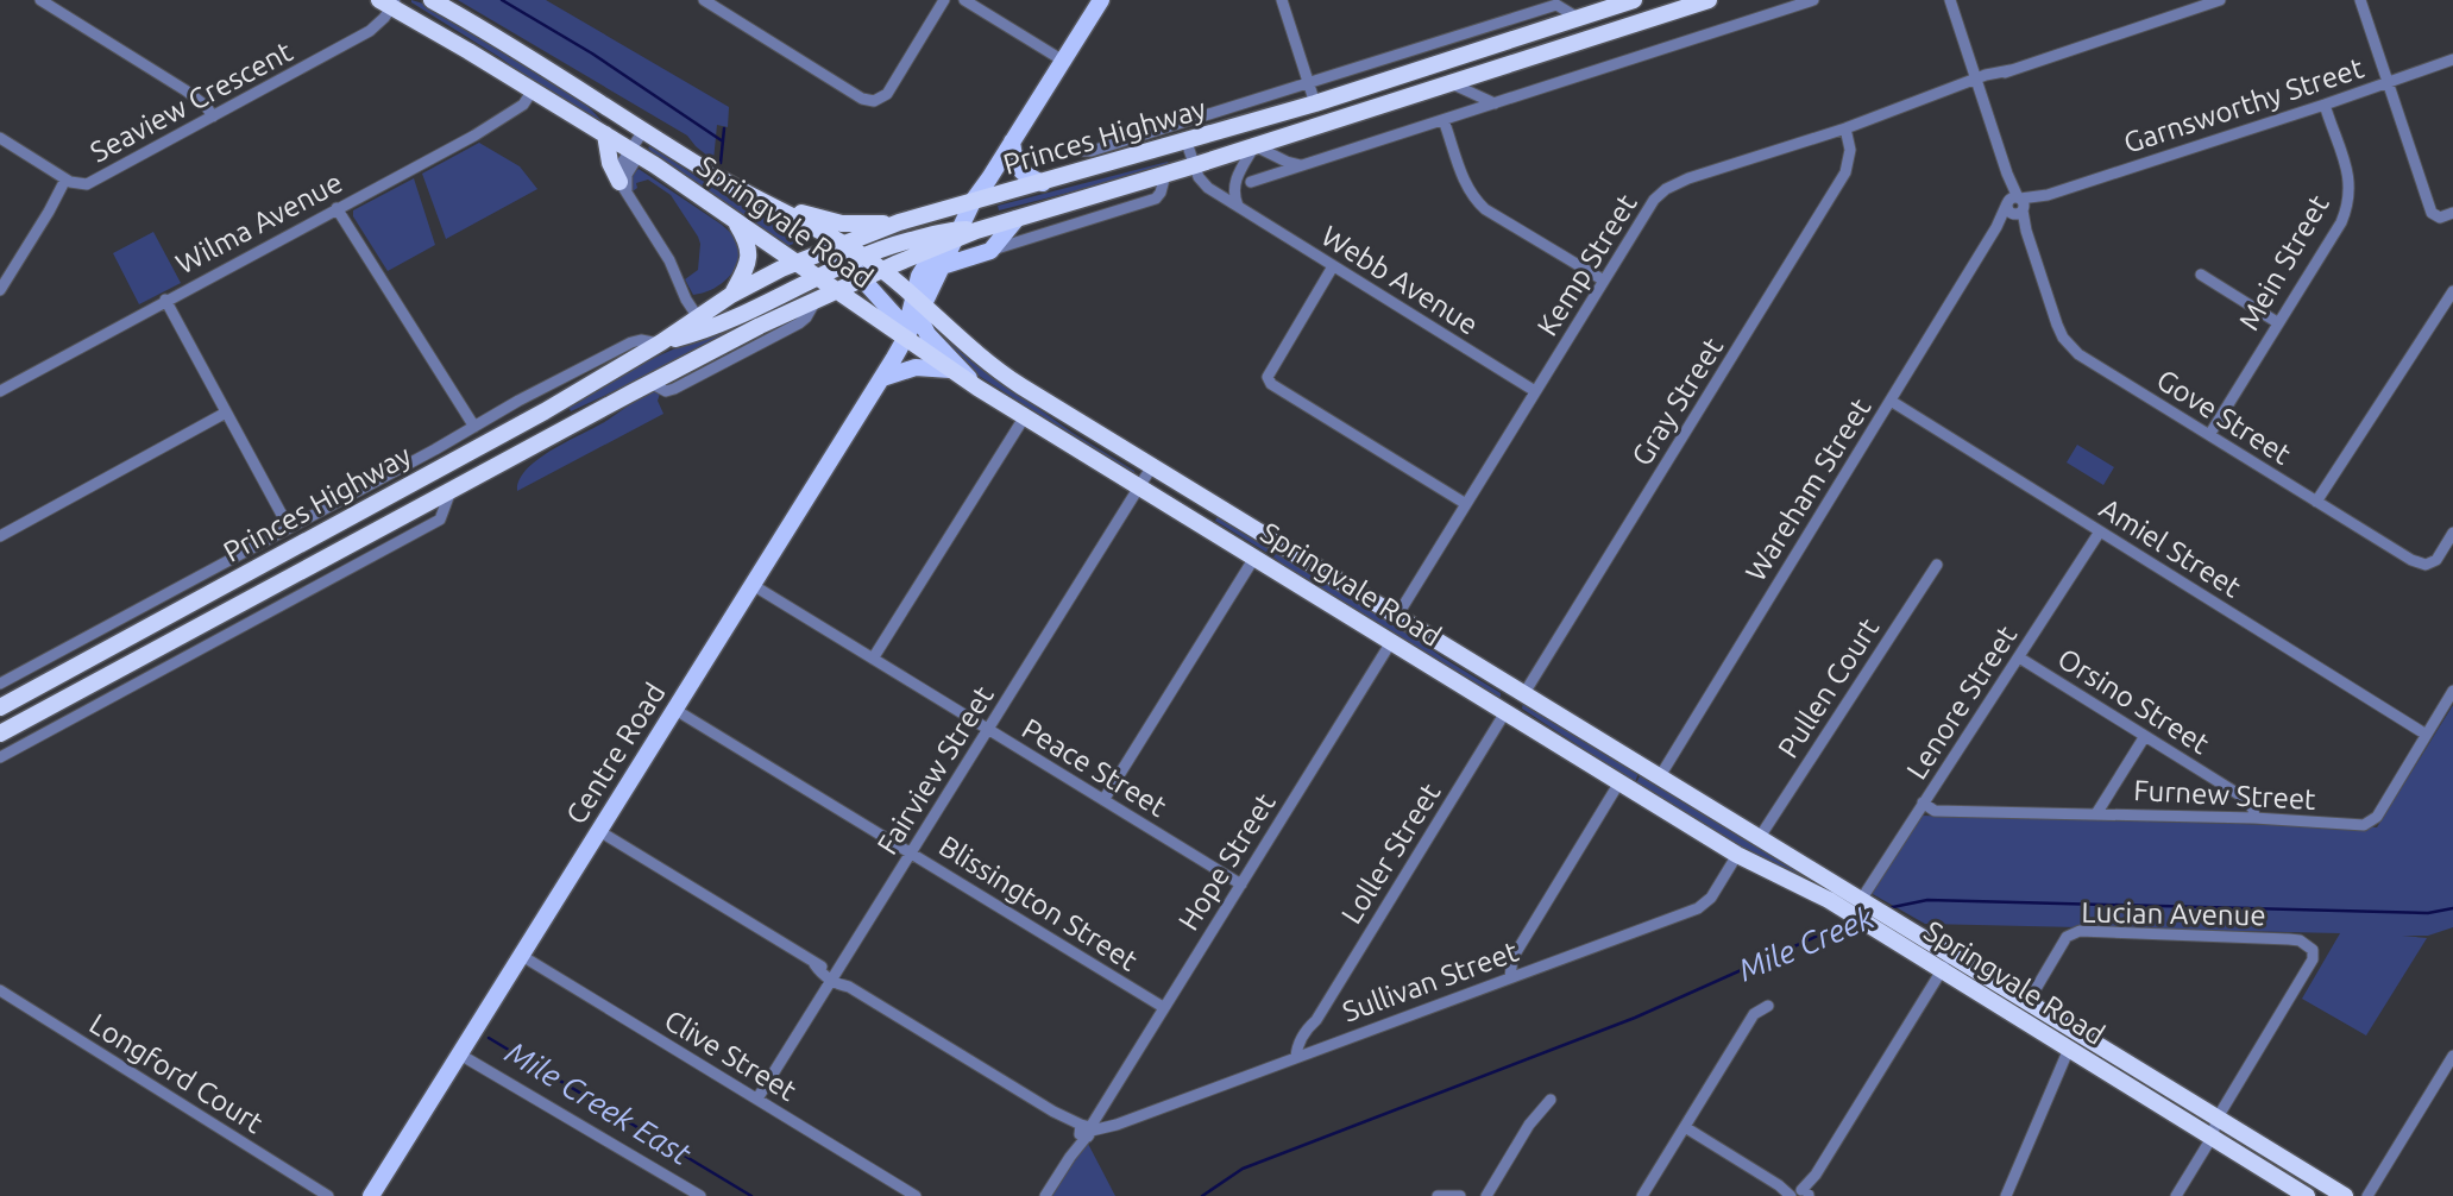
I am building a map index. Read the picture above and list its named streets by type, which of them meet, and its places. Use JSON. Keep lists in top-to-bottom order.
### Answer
{
  "streets": {
    "highway": ["Princes Highway", "Springvale Road"],
    "main road": ["Centre Road"],
    "street": [
      "Seaview Crescent",
      "Garnsworthy Street",
      "Wilma Avenue",
      "Mein Street",
      "Kemp Street",
      "Webb Avenue",
      "Gray Street",
      "Gove Street",
      "Wareham Street",
      "Amiel Street",
      "Pullen Court",
      "Orsino Street",
      "Lenore Street",
      "Peace Street",
      "Fairview Street",
      "Furnew Street",
      "Loller Street",
      "Hope Street",
      "Blissington Street",
      "Lucian Avenue",
      "Sullivan Street",
      "Clive Street",
      "Longford Court"
    ]
  },
  "crossings": [
    ["Seaview Crescent", "Springvale Road"],
    ["Garnsworthy Street", "Mein Street"],
    ["Garnsworthy Street", "Gove Street"],
    ["Garnsworthy Street", "Wareham Street"],
    ["Princes Highway", "Springvale Road"],
    ["Princes Highway", "Webb Avenue"],
    ["Princes Highway", "Centre Road"],
    ["Springvale Road", "Wilma Avenue"],
    ["Springvale Road", "Kemp Street"],
    ["Springvale Road", "Gray Street"],
    ["Springvale Road", "Wareham Street"],
    ["Springvale Road", "Pullen Court"],
    ["Springvale Road", "Lenore Street"],
    ["Springvale Road", "Centre Road"],
    ["Springvale Road", "Fairview Street"],
    ["Springvale Road", "Loller Street"],
    ["Springvale Road", "Hope Street"],
    ["Springvale Road", "Lucian Avenue"],
    ["Springvale Road", "Sullivan Street"],
    ["Mein Street", "Gove Street"],
    ["Kemp Street", "Webb Avenue"],
    ["Kemp Street", "Gray Street"],
    ["Kemp Street", "Gove Street"],
    ["Gove Street", "Wareham Street"],
    ["Wareham Street", "Amiel Street"],
    ["Amiel Street", "Lenore Street"],
    ["Amiel Street", "Furnew Street"],
    ["Orsino Street", "Lenore Street"],
    ["Orsino Street", "Furnew Street"],
    ["Lenore Street", "Furnew Street"],
    ["Centre Road", "Peace Street"],
    ["Centre Road", "Blissington Street"],
    ["Centre Road", "Clive Street"],
    ["Peace Street", "Fairview Street"],
    ["Peace Street", "Hope Street"],
    ["Fairview Street", "Blissington Street"],
    ["Fairview Street", "Clive Street"],
    ["Loller Street", "Sullivan Street"],
    ["Hope Street", "Blissington Street"],
    ["Hope Street", "Sullivan Street"]
  ],
  "water": ["Mile Creek", "Mile Creek East"]
}
